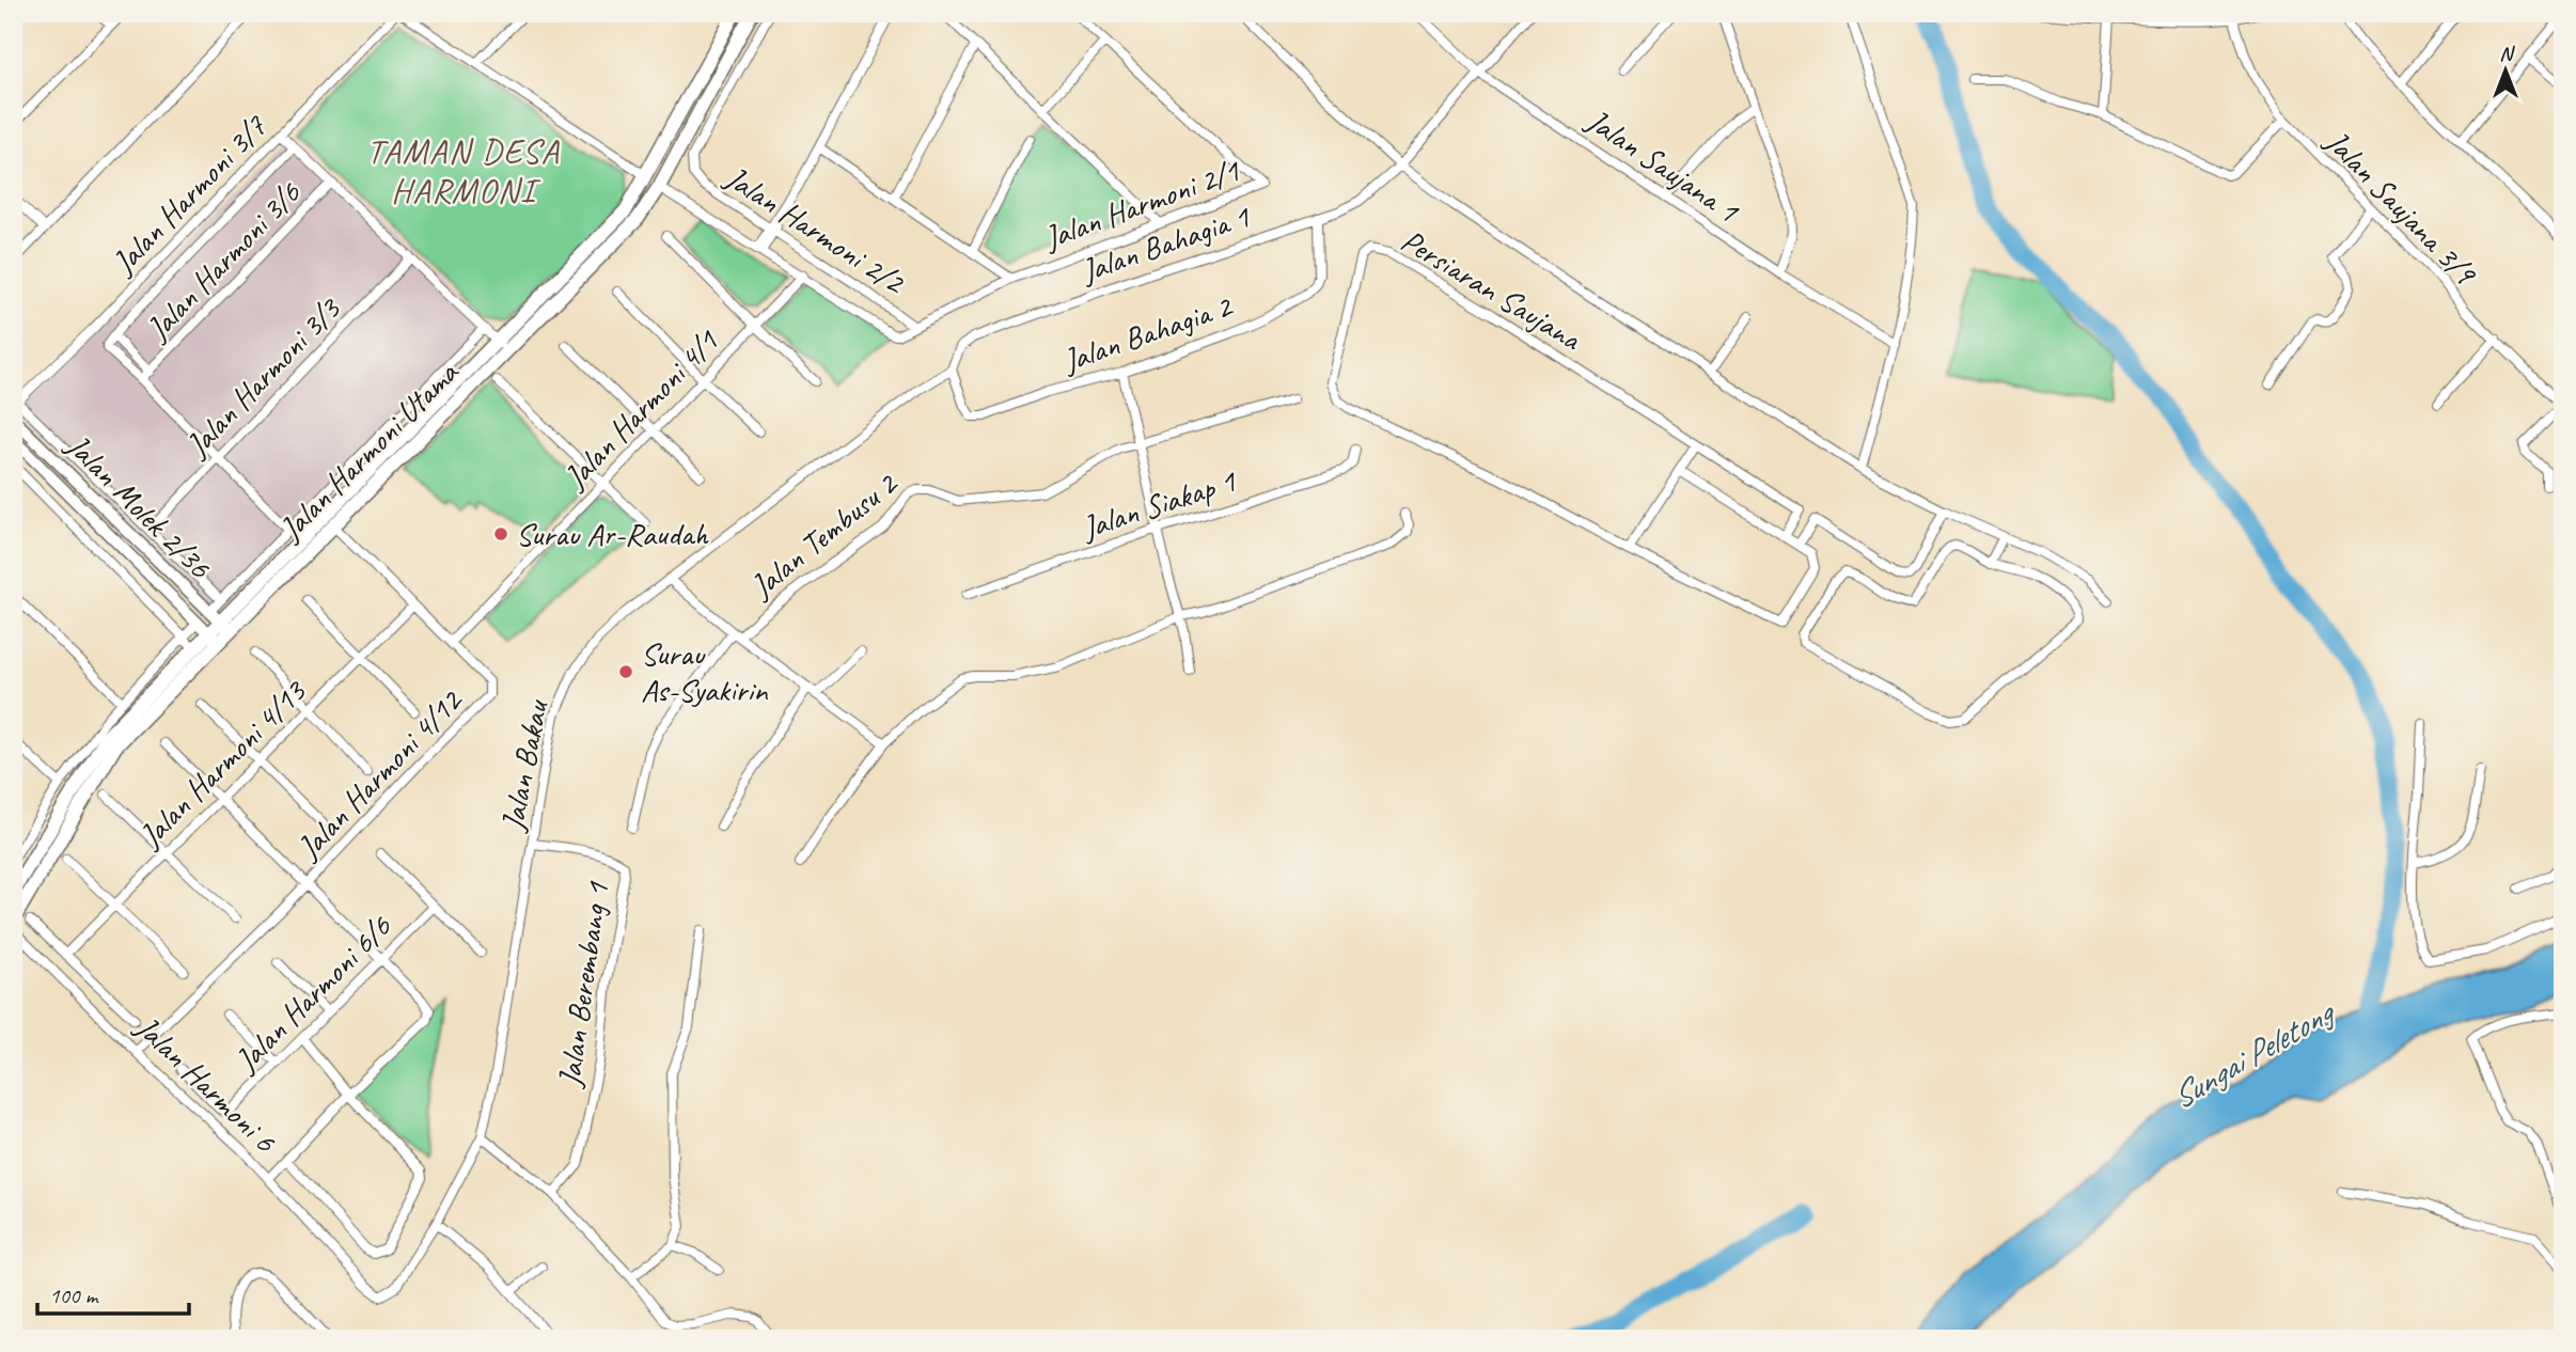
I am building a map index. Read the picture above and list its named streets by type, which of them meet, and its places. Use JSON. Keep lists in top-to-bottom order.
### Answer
{
  "streets": {
    "main road": ["Jalan Harmoni Utama"],
    "street": [
      "Jalan Saujana 1",
      "Jalan Harmoni 3/7",
      "Jalan Harmoni 2/1",
      "Jalan Saujana 3/9",
      "Jalan Harmoni 2/2",
      "Jalan Bahagia 1",
      "Jalan Harmoni 3/6",
      "Persiaran Saujana",
      "Jalan Bahagia 2",
      "Jalan Harmoni 3/3",
      "Jalan Harmoni 4/1",
      "Jalan Siakap 1",
      "Jalan Molek 2/36",
      "Jalan Tembusu 2",
      "Jalan Harmoni 4/13",
      "Jalan Bakau",
      "Jalan Harmoni 4/12",
      "Jalan Berembang 1",
      "Jalan Harmoni 6/6",
      "Jalan Harmoni 6"
    ]
  },
  "crossings": [
    ["Jalan Saujana 1", "Jalan Bahagia 1"],
    ["Jalan Harmoni 2/1", "Jalan Harmoni 2/2"],
    ["Jalan Bahagia 1", "Persiaran Saujana"],
    ["Jalan Bahagia 1", "Jalan Bahagia 2"],
    ["Jalan Bahagia 1", "Jalan Bakau"],
    ["Jalan Bahagia 2", "Jalan Bakau"],
    ["Jalan Harmoni 4/1", "Jalan Harmoni 4/12"],
    ["Jalan Harmoni Utama", "Jalan Molek 2/36"],
    ["Jalan Harmoni Utama", "Jalan Harmoni 4/12"],
    ["Jalan Harmoni 4/13", "Jalan Harmoni 4/12"],
    ["Jalan Bakau", "Jalan Berembang 1"],
    ["Jalan Bakau", "Jalan Harmoni 6"],
    ["Jalan Harmoni 4/12", "Jalan Harmoni 6"]
  ],
  "districts": ["TAMAN DESA HARMONI"],
  "water": ["Sungai Peletong"],
  "places": ["Surau Ar-Raudah", "Surau As-Syakirin"],
  "scale_bar": "100 m",
  "north": "top"
}
